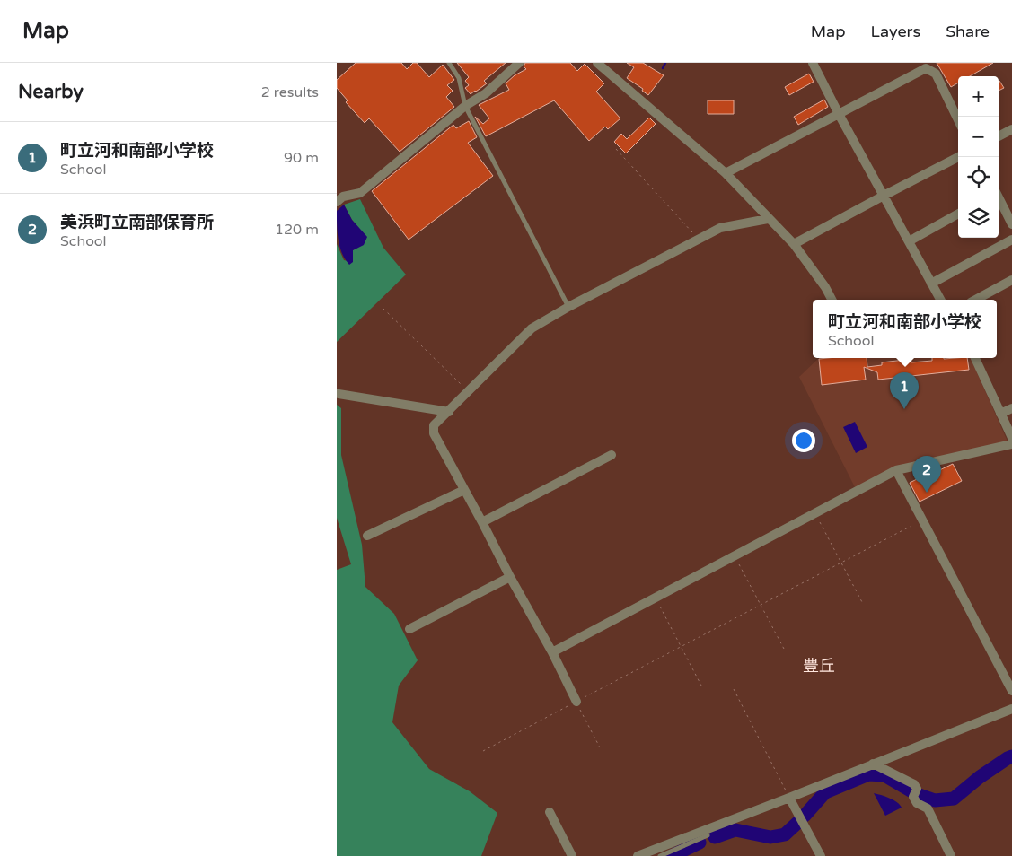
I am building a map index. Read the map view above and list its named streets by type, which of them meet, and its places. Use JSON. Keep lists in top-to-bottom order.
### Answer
{
  "districts": ["豊丘"],
  "page": {
    "header": "Map",
    "nav": ["Map", "Layers", "Share"],
    "heading": ["Nearby", "2 results"],
    "map_buttons": ["+", "−"],
    "list": [
      {
        "mark": "1",
        "name": "町立河和南部小学校",
        "note": "School",
        "value": "90 m"
      },
      {
        "mark": "2",
        "name": "美浜町立南部保育所",
        "note": "School",
        "value": "120 m"
      }
    ],
    "popup": ["町立河和南部小学校", "School"],
    "pins": ["1", "2"]
  }
}
